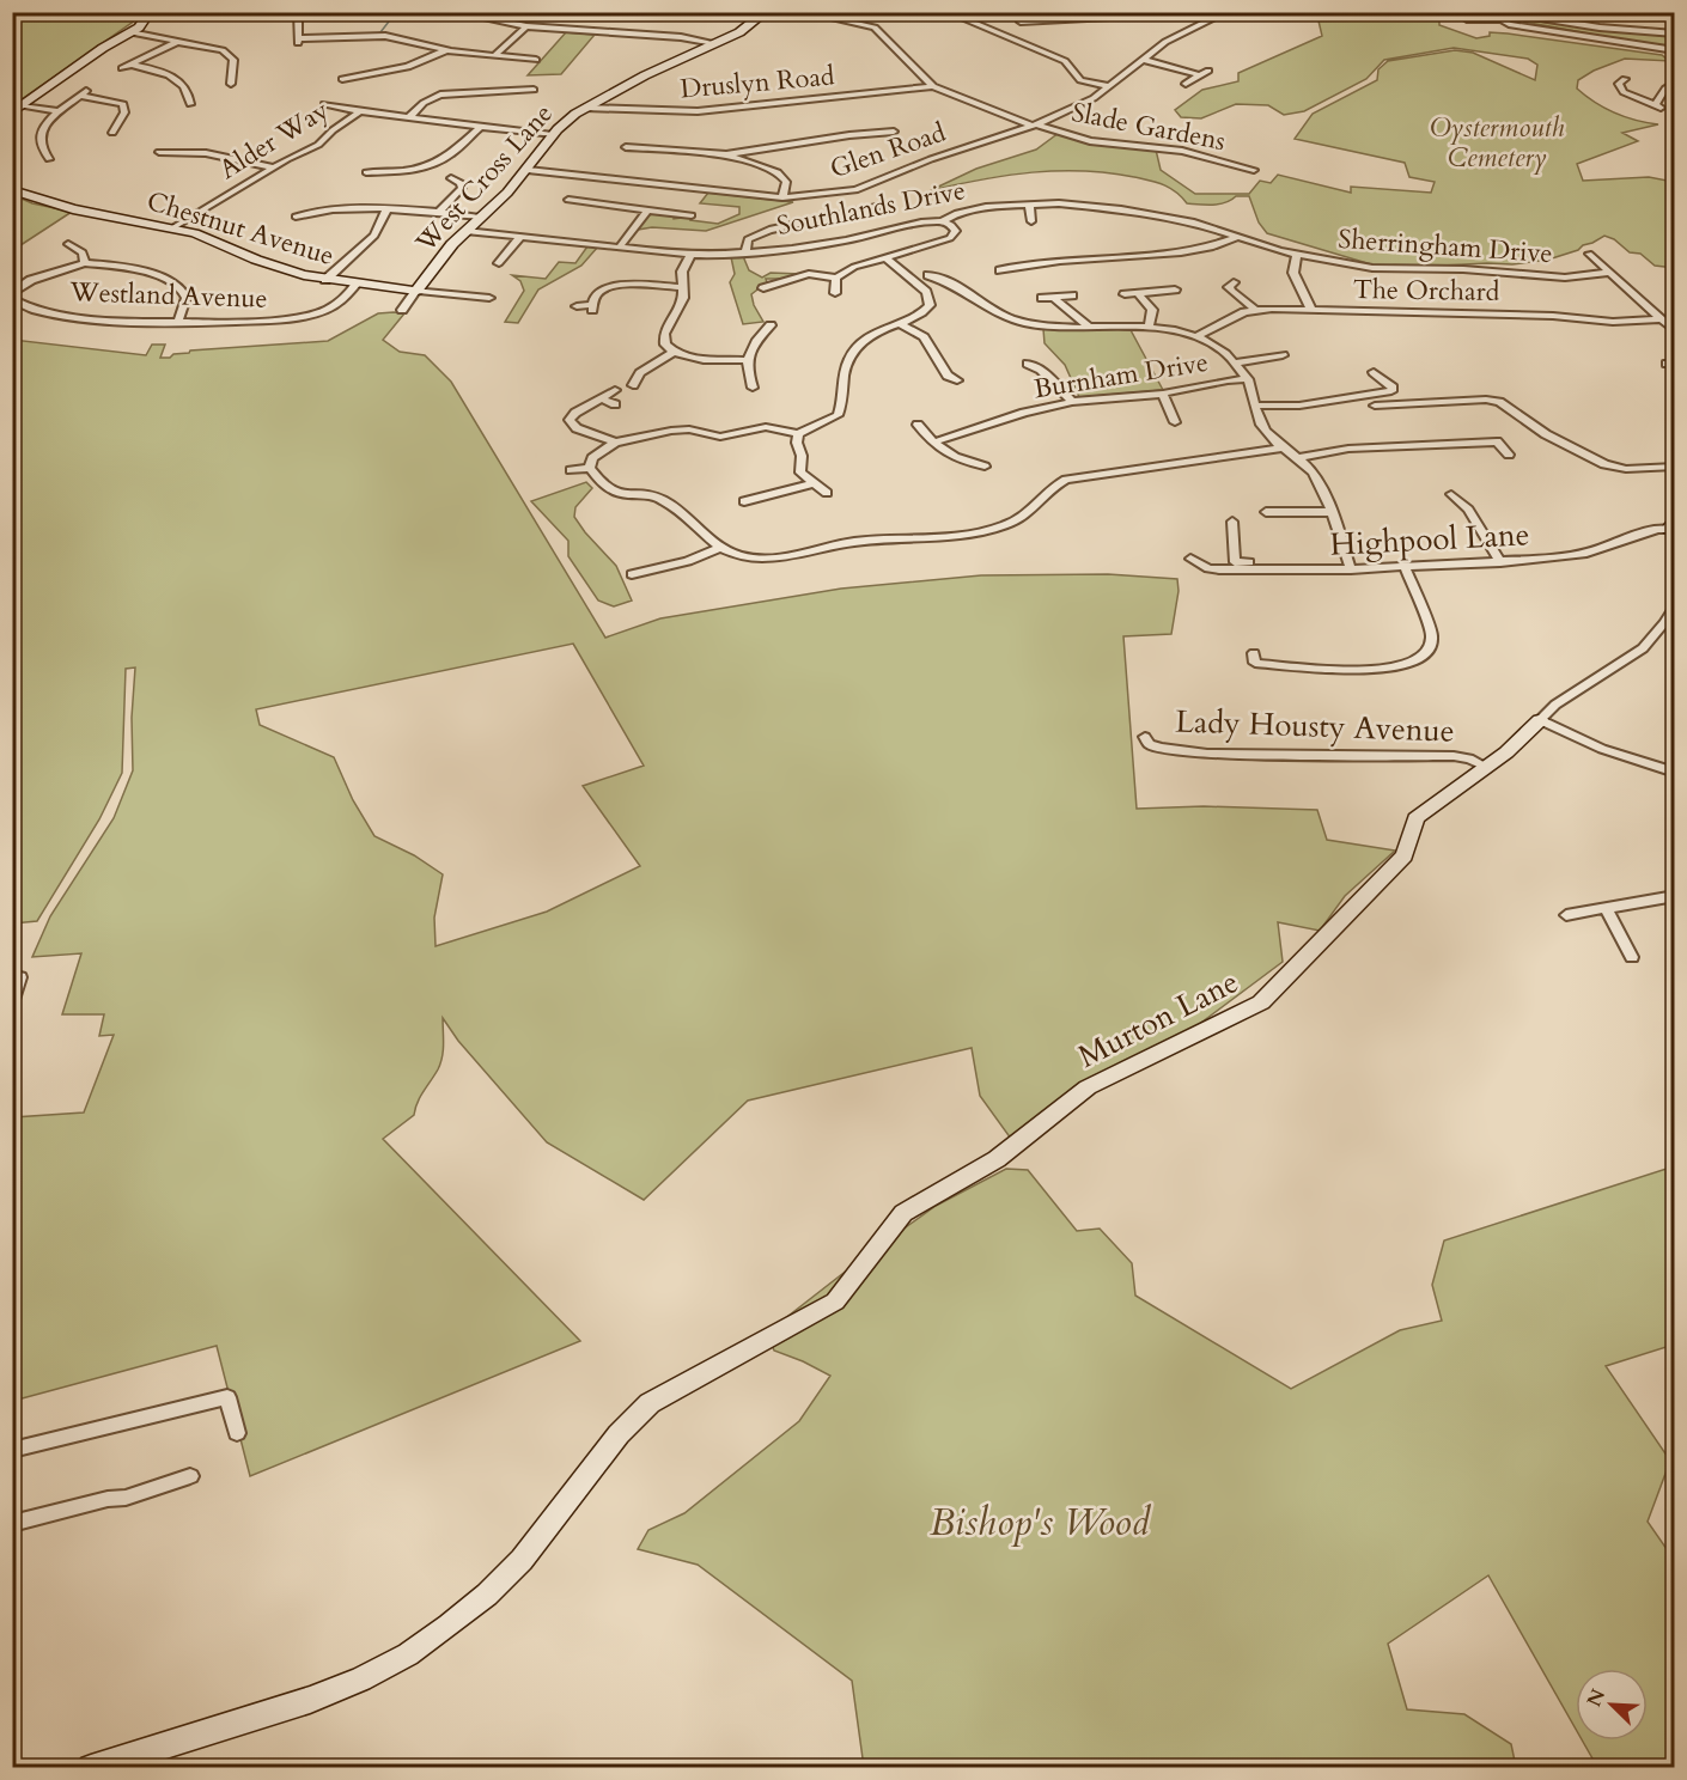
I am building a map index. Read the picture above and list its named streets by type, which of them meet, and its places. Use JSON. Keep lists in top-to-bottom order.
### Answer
{
  "streets": {
    "street": [
      "Druslyn Road",
      "Slade Gardens",
      "Alder Way",
      "Glen Road",
      "West Cross Lane",
      "Southlands Drive",
      "Chestnut Avenue",
      "Sherringham Drive",
      "The Orchard",
      "Westland Avenue",
      "Burnham Drive",
      "Highpool Lane",
      "Lady Housty Avenue",
      "Murton Lane"
    ]
  },
  "crossings": [
    ["Druslyn Road", "Slade Gardens"],
    ["Druslyn Road", "West Cross Lane"],
    ["Slade Gardens", "Glen Road"],
    ["Alder Way", "West Cross Lane"],
    ["Alder Way", "Chestnut Avenue"],
    ["Glen Road", "West Cross Lane"],
    ["West Cross Lane", "Southlands Drive"],
    ["West Cross Lane", "Chestnut Avenue"],
    ["Southlands Drive", "Sherringham Drive"],
    ["Chestnut Avenue", "Westland Avenue"],
    ["Lady Housty Avenue", "Murton Lane"]
  ],
  "parks": ["Oystermouth Cemetery", "Bishop's Wood"],
  "north": "top left"
}
